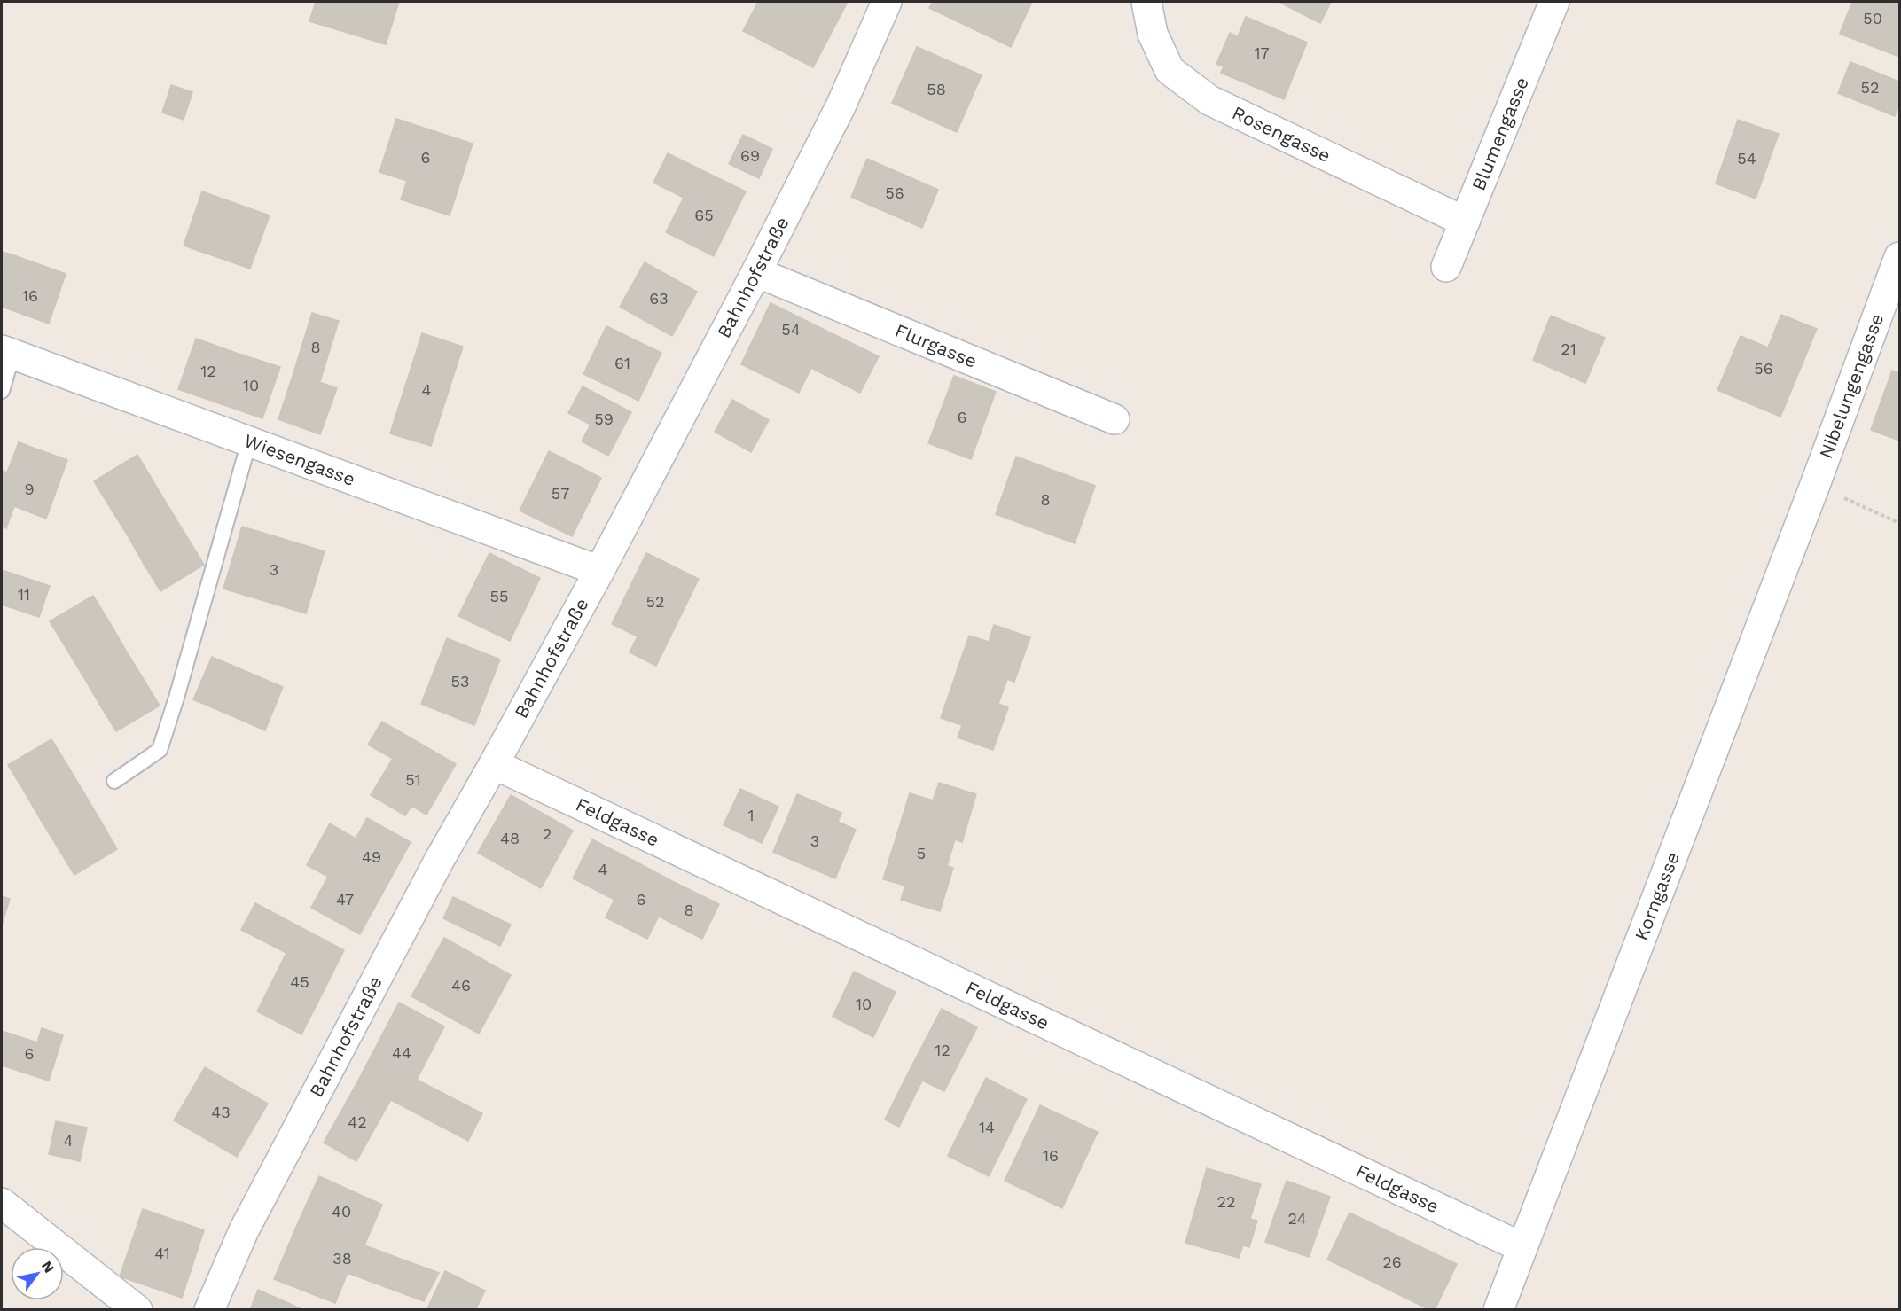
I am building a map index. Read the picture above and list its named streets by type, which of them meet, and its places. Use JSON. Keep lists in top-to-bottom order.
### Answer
{
  "streets": {
    "street": [
      "Blumengasse",
      "Rosengasse",
      "Bahnhofstraße",
      "Flurgasse",
      "Nibelungengasse",
      "Wiesengasse",
      "Feldgasse",
      "Korngasse"
    ]
  },
  "crossings": [
    ["Blumengasse", "Rosengasse"],
    ["Bahnhofstraße", "Flurgasse"],
    ["Bahnhofstraße", "Wiesengasse"],
    ["Bahnhofstraße", "Feldgasse"],
    ["Nibelungengasse", "Korngasse"],
    ["Feldgasse", "Korngasse"]
  ],
  "house_numbers": [
    "50",
    "17",
    "52",
    "58",
    "69",
    "6",
    "54",
    "56",
    "65",
    "16",
    "63",
    "54",
    "8",
    "21",
    "61",
    "56",
    "12",
    "10",
    "4",
    "6",
    "59",
    "9",
    "57",
    "8",
    "3",
    "11",
    "55",
    "52",
    "53",
    "51",
    "1",
    "2",
    "48",
    "3",
    "5",
    "49",
    "4",
    "47",
    "6",
    "8",
    "45",
    "46",
    "10",
    "12",
    "44",
    "6",
    "43",
    "42",
    "14",
    "4",
    "16",
    "22",
    "40",
    "24",
    "41",
    "38",
    "26"
  ],
  "north": "top right"
}
